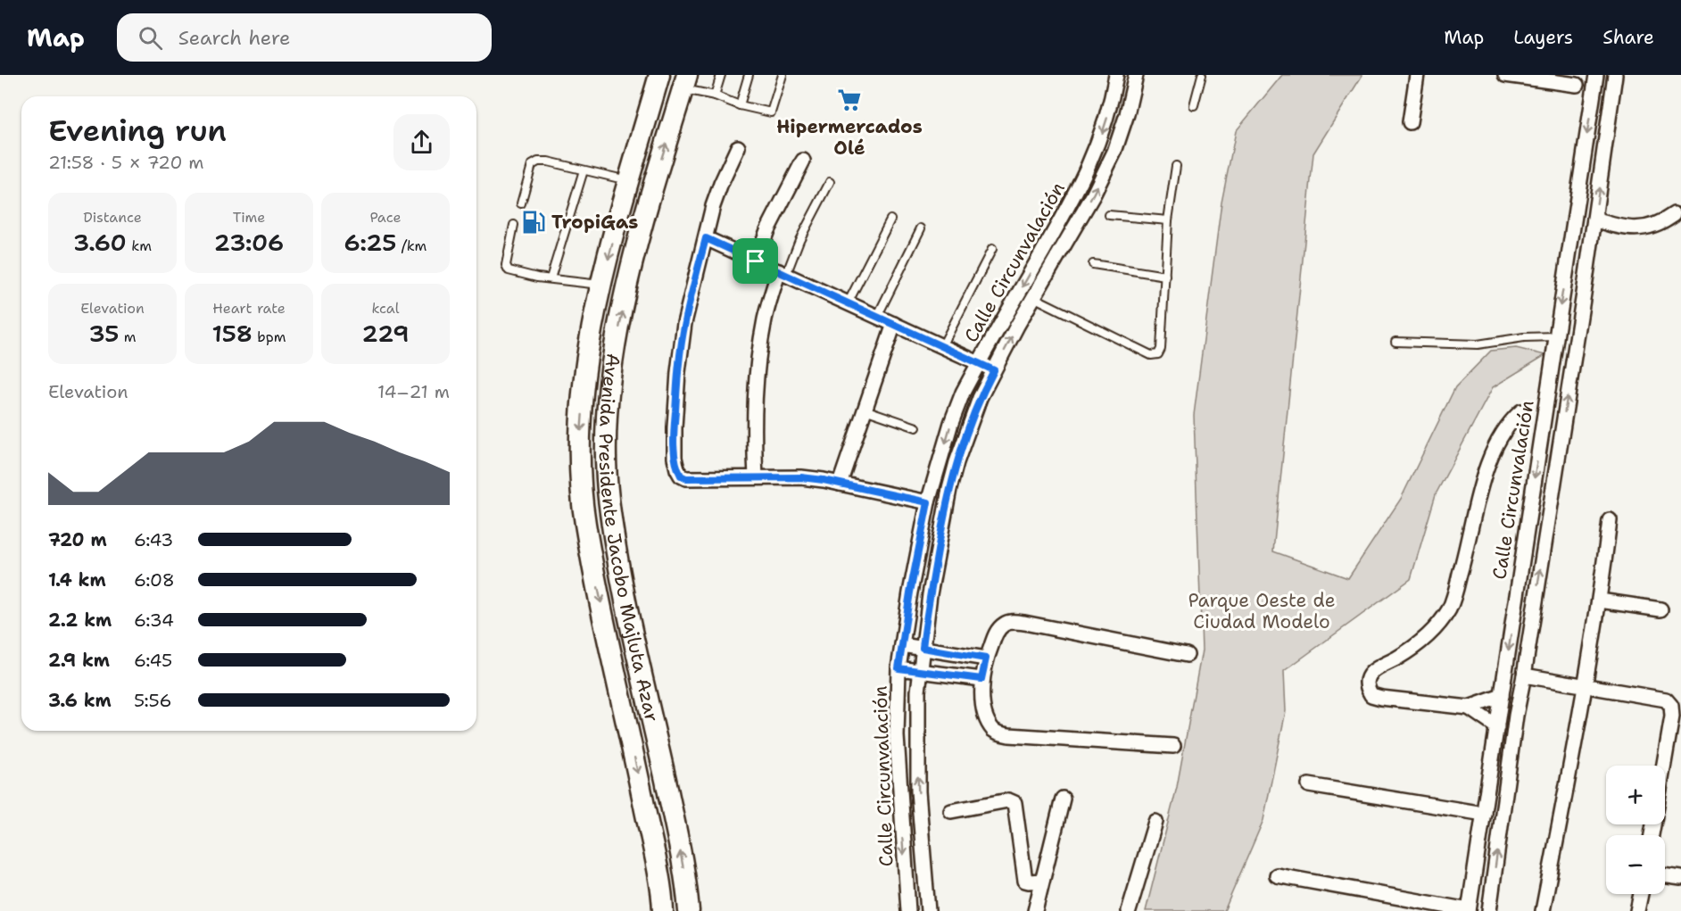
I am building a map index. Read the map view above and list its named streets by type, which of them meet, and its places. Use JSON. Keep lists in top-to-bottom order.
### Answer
{
  "streets": {
    "main road": ["Avenida Presidente Jacobo Majluta Azar"],
    "street": ["Calle Circunvalación"]
  },
  "parks": ["Parque Oeste de Ciudad Modelo"],
  "places": {
    "supermarket": ["Hipermercados Olé"],
    "fuel station": ["TropiGas"]
  },
  "page": {
    "header": "Map",
    "search": "Search here",
    "nav": ["Map", "Layers", "Share"],
    "heading": ["Evening run", "21:58 · 5 × 720 m"],
    "stats": [
      ["Distance", "3.60 km"],
      ["Time", "23:06"],
      ["Pace", "6:25 /km"],
      ["Elevation", "35 m"],
      ["Heart rate", "158 bpm"],
      ["kcal", "229"]
    ],
    "chart": ["Elevation", "14–21 m"],
    "list": [
      {
        "name": "720 m",
        "note": "6:43"
      },
      {
        "name": "1.4 km",
        "note": "6:08"
      },
      {
        "name": "2.2 km",
        "note": "6:34"
      },
      {
        "name": "2.9 km",
        "note": "6:45"
      },
      {
        "name": "3.6 km",
        "note": "5:56"
      }
    ],
    "map_buttons": ["+", "−"]
  }
}
